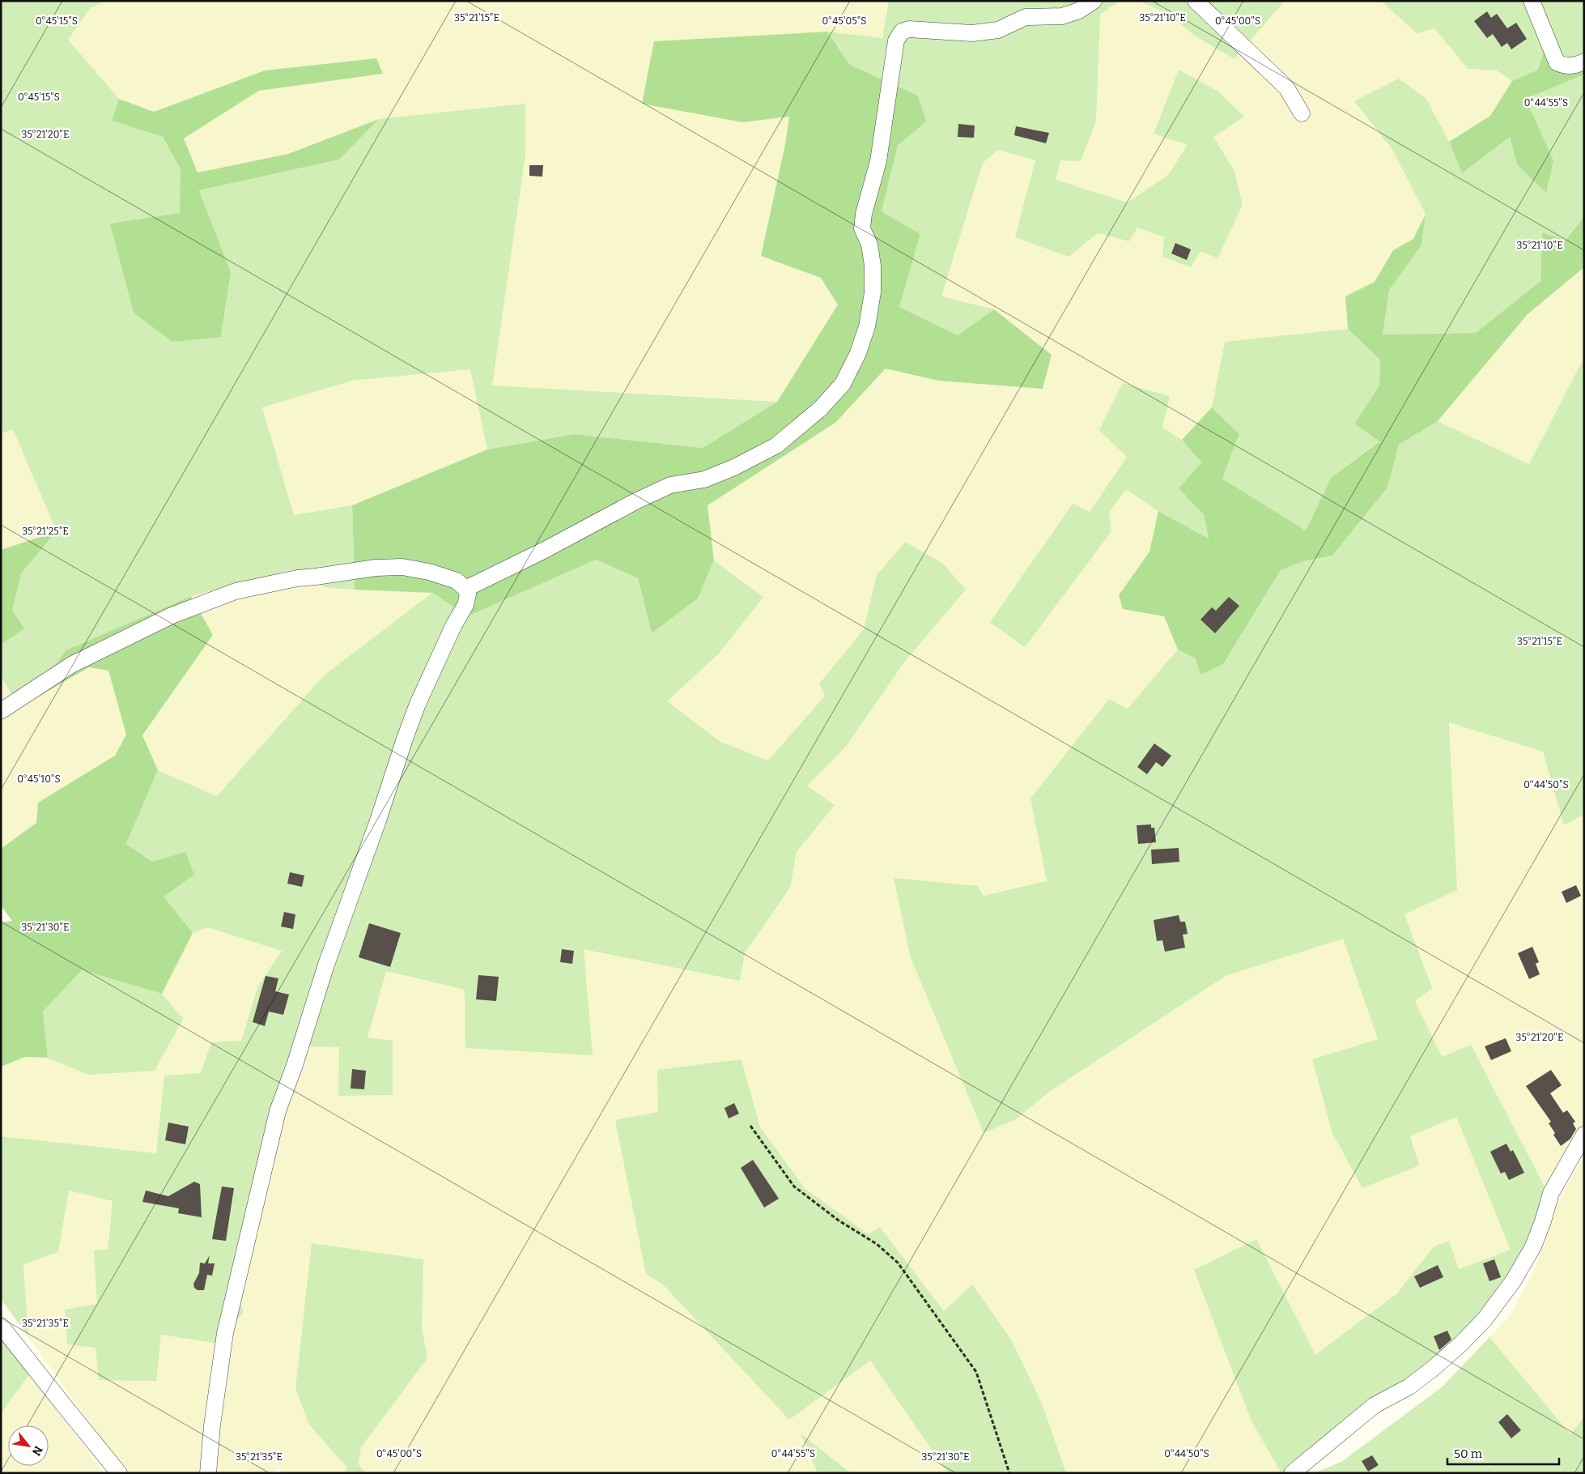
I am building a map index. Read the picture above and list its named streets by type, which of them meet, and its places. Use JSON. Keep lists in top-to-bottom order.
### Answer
{
  "scale_bar": "50 m",
  "north": "bottom right",
  "coordinates": [
    "35°21'15\"E",
    "35°21'10\"E",
    "0°45'15\"S",
    "0°45'05\"S",
    "0°45'00\"S",
    "0°44'55\"S",
    "35°21'20\"E",
    "35°21'25\"E",
    "0°45'10\"S",
    "0°44'50\"S",
    "35°21'30\"E",
    "35°21'35\"E"
  ]
}
